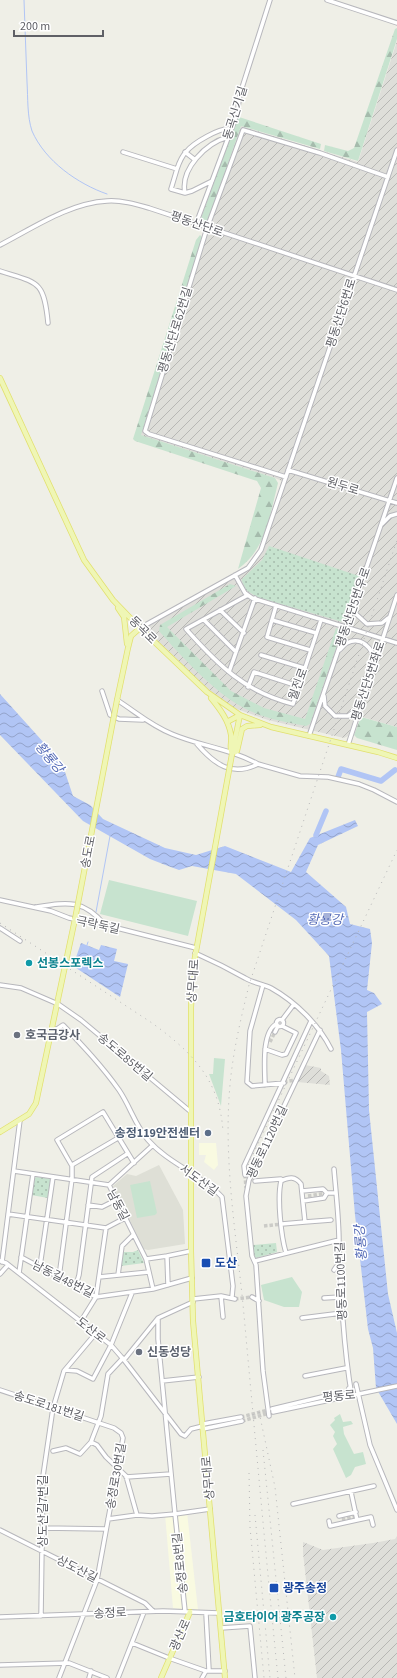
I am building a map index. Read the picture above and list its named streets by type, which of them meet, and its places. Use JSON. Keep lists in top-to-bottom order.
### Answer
{
  "streets": {
    "main road": [
      "동곡로",
      "송도로",
      "상무대로",
      "광산로"
    ],
    "street": [
      "동곡신기길",
      "평동산단로",
      "평동산단6번로",
      "평동산단로62번길",
      "원두로",
      "평동산단5번우로",
      "평동산단5번좌로",
      "월전로",
      "극락둑길",
      "송도로85번길",
      "평동로1120번길",
      "서도산길",
      "남동길",
      "남동길48번길",
      "평동로1100번길",
      "도산로",
      "평동로",
      "송도로181번길",
      "송정로30번길",
      "상도산길7번길",
      "송정로8번길",
      "상도산길",
      "송정로"
    ]
  },
  "crossings": [
    ["동곡신기길", "평동산단로"],
    ["평동산단로", "평동산단6번로"],
    ["평동산단로", "평동산단로62번길"],
    ["평동산단6번로", "평동산단로62번길"],
    ["평동산단6번로", "원두로"],
    ["평동산단6번로", "동곡로"],
    ["평동산단6번로", "송도로"],
    ["원두로", "평동산단5번우로"],
    ["평동산단5번우로", "동곡로"],
    ["동곡로", "평동산단5번좌로"],
    ["동곡로", "송도로"],
    ["동곡로", "상무대로"],
    ["송도로", "극락둑길"],
    ["송도로", "송도로85번길"],
    ["송도로", "서도산길"],
    ["극락둑길", "상무대로"],
    ["극락둑길", "평동로1120번길"],
    ["상무대로", "송도로85번길"],
    ["상무대로", "서도산길"],
    ["상무대로", "도산로"],
    ["상무대로", "송정로"],
    ["상무대로", "광산로"],
    ["남동길", "남동길48번길"],
    ["평동로1100번길", "평동로"],
    ["도산로", "송정로8번길"],
    ["송도로181번길", "송정로30번길"],
    ["송도로181번길", "상도산길7번길"],
    ["송정로30번길", "상도산길"],
    ["송정로30번길", "송정로"],
    ["상도산길7번길", "상도산길"],
    ["상도산길7번길", "송정로"],
    ["송정로8번길", "송정로"],
    ["송정로8번길", "광산로"],
    ["상도산길", "송정로"],
    ["송정로", "광산로"]
  ],
  "water": ["황룡강"],
  "places": {
    "other": [
      "선봉스포렉스",
      "호국금강사",
      "송정119안전센터",
      "신동성당",
      "금호타이어 광주공장"
    ],
    "transit": ["도산", "광주송정"]
  },
  "scale_bar": "200 m"
}
